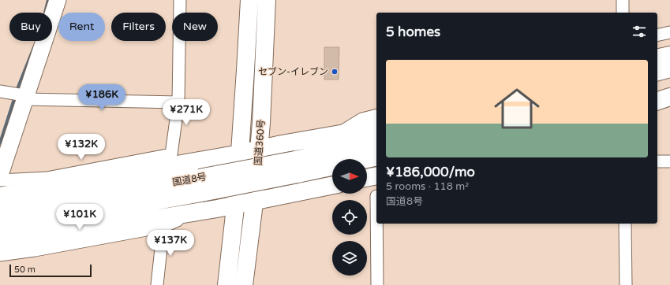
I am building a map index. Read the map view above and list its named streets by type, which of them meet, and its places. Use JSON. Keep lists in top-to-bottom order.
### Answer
{
  "streets": {
    "highway": ["国道360号", "国道8号"]
  },
  "places": ["セブン-イレブン"],
  "scale_bar": "50 m",
  "north": "right",
  "page": {
    "chip": [
      "Buy",
      "Rent",
      "Filters",
      "New"
    ],
    "heading": "5 homes",
    "list": [
      {
        "name": "¥186,000/mo",
        "note": "5 rooms · 118 m² · 国道8号"
      }
    ],
    "price": [
      "¥186K",
      "¥271K",
      "¥132K",
      "¥101K",
      "¥137K"
    ],
    "scale": "50 m"
  }
}
